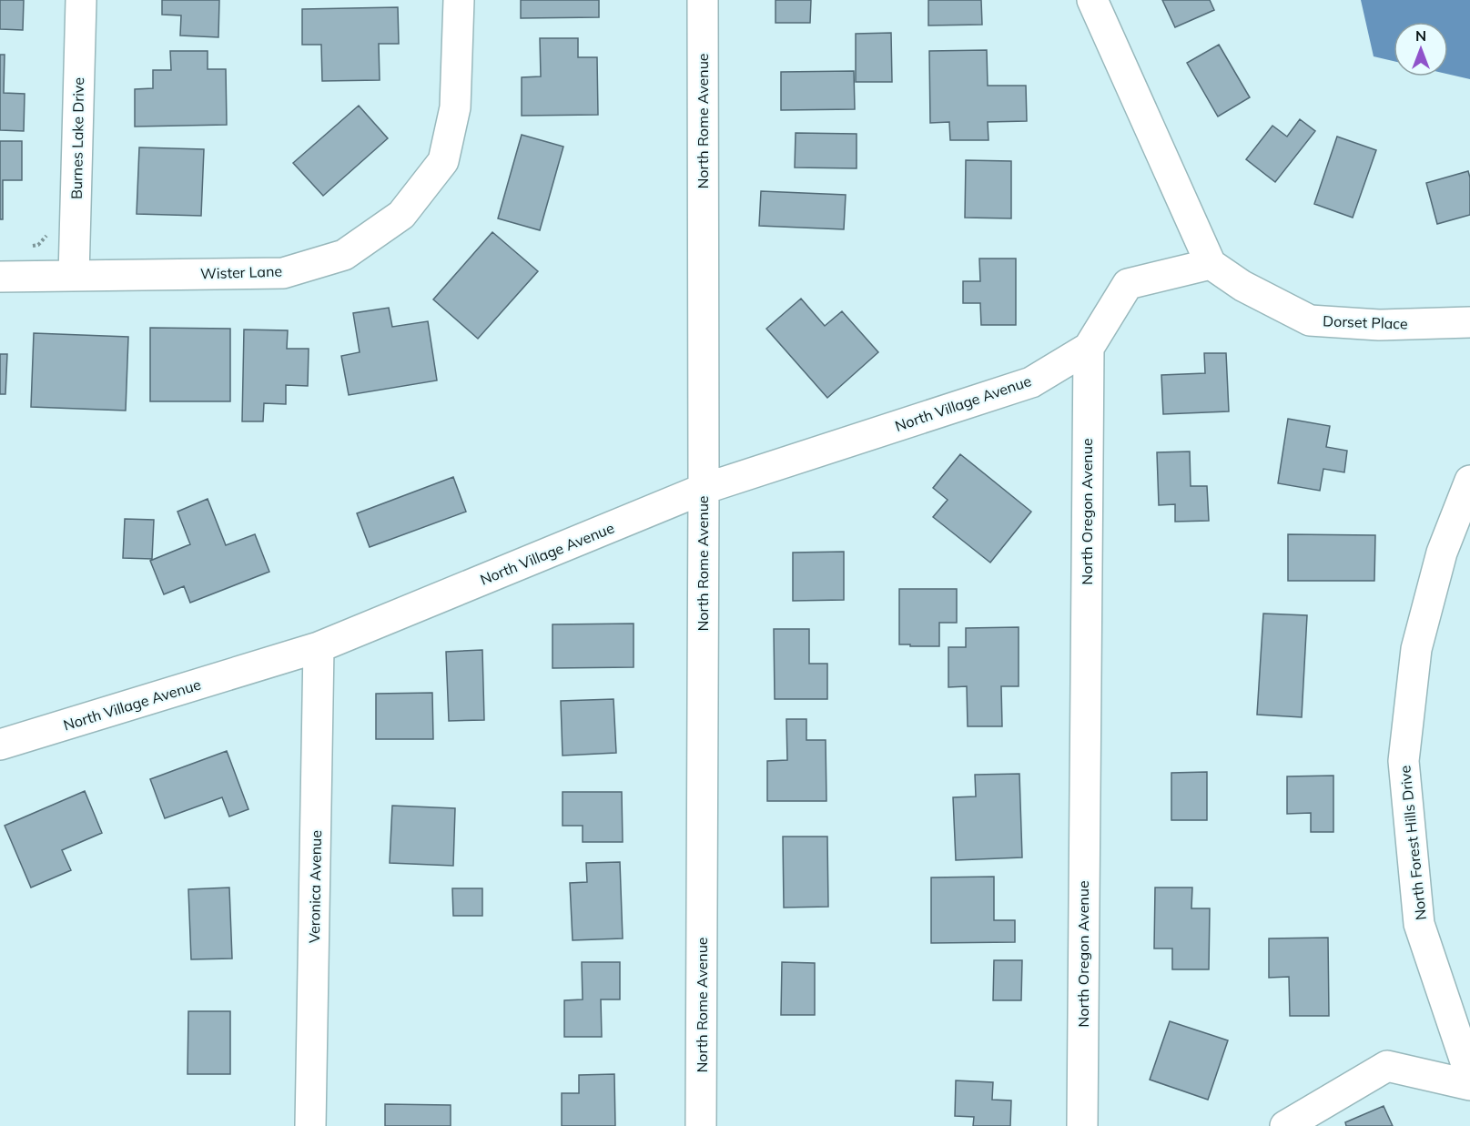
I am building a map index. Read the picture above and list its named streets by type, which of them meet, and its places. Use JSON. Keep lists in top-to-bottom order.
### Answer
{
  "streets": {
    "street": [
      "North Rome Avenue",
      "Burnes Lake Drive",
      "Wister Lane",
      "Dorset Place",
      "North Village Avenue",
      "North Oregon Avenue",
      "North Forest Hills Drive",
      "Veronica Avenue"
    ]
  },
  "crossings": [
    ["North Rome Avenue", "North Village Avenue"],
    ["Burnes Lake Drive", "Wister Lane"],
    ["North Village Avenue", "North Oregon Avenue"],
    ["North Village Avenue", "Veronica Avenue"]
  ],
  "north": "top"
}
